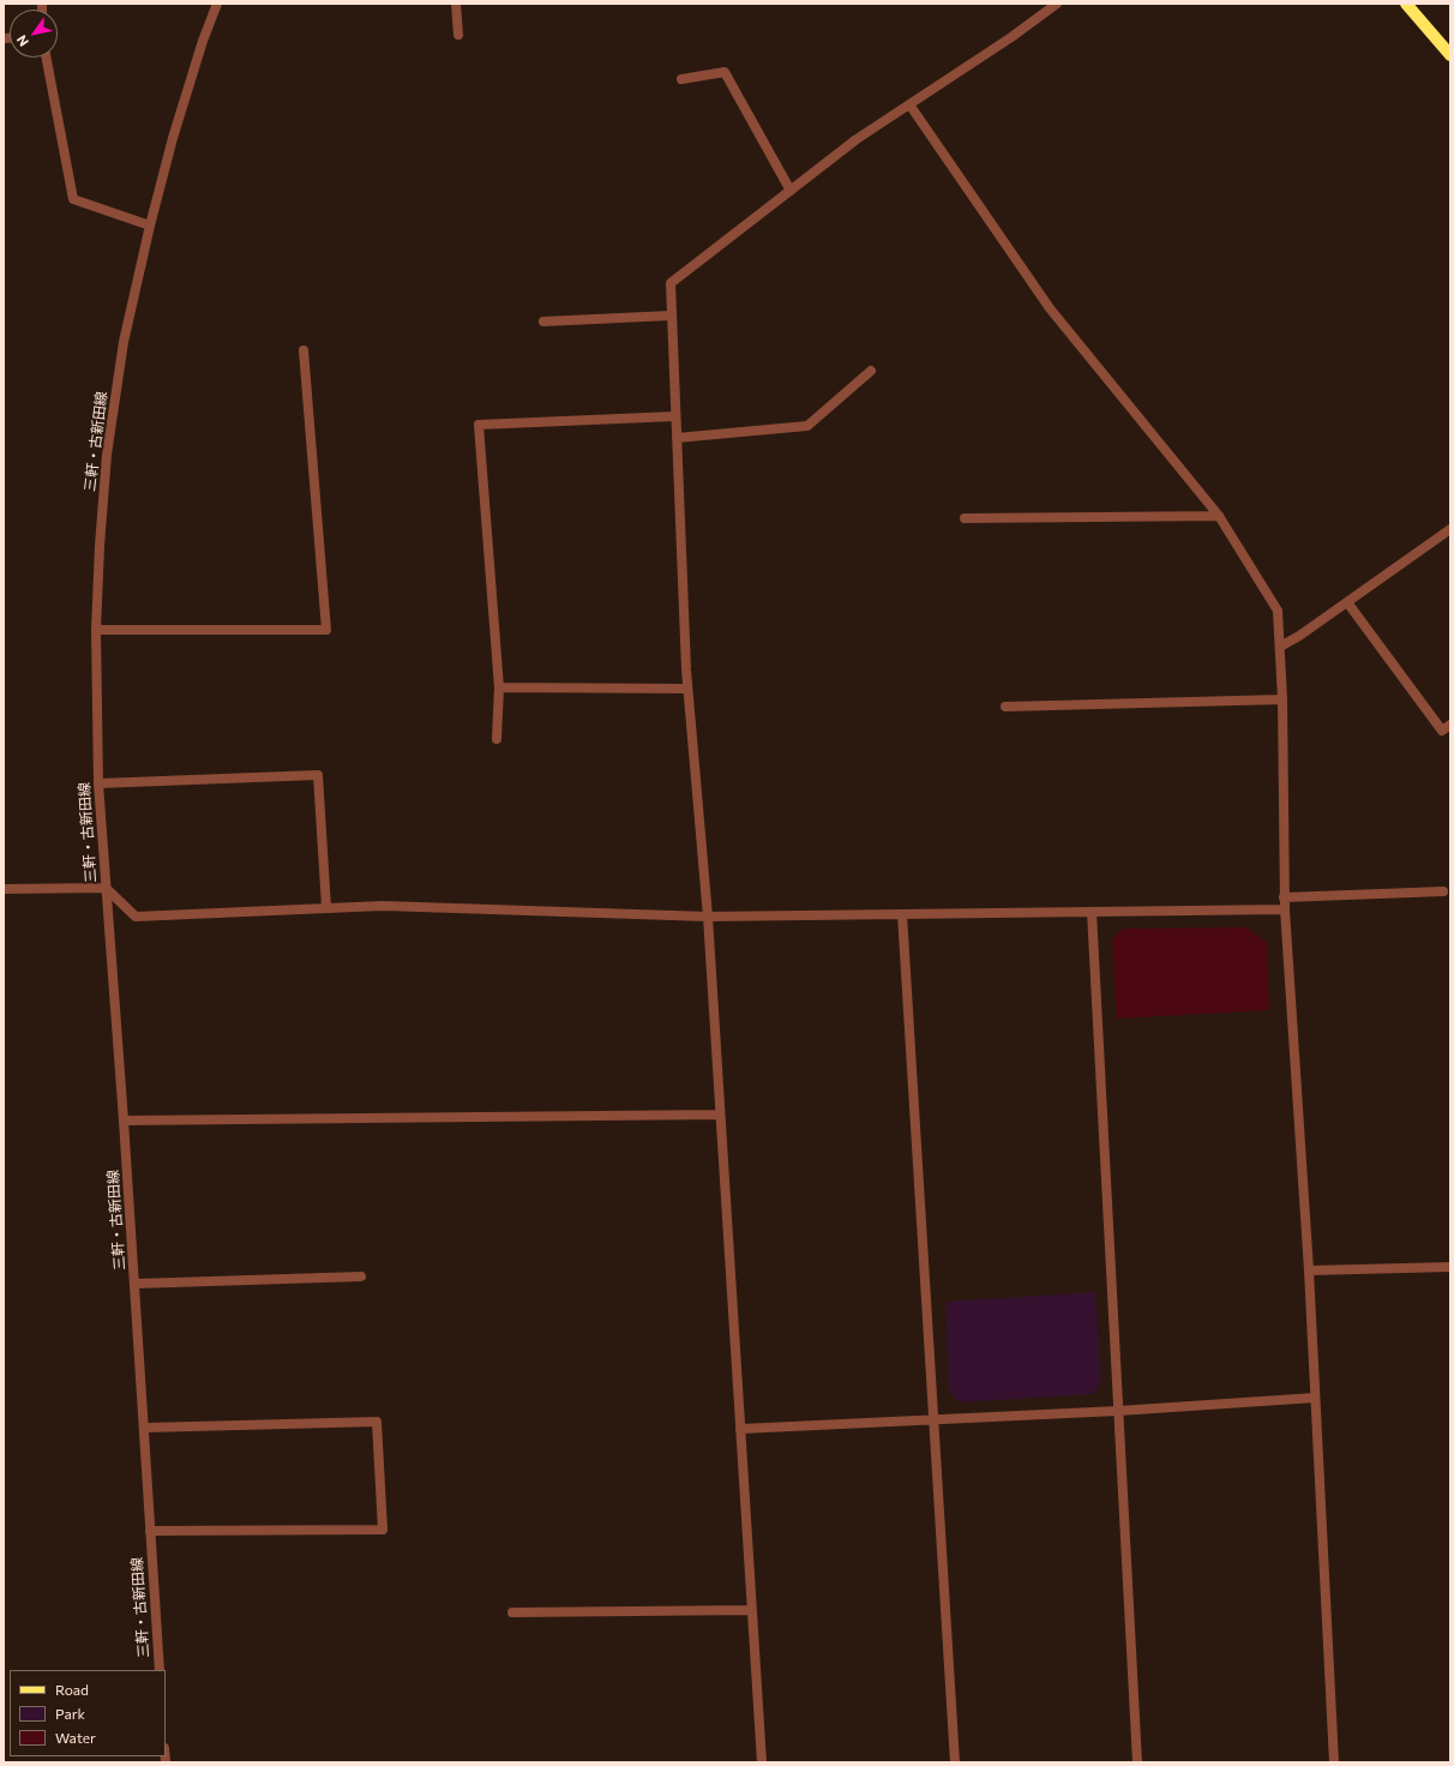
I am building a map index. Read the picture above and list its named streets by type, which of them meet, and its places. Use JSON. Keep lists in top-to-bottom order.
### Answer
{
  "streets": {
    "street": ["三軒・古新田線"]
  },
  "legend": ["Road", "Park", "Water"],
  "north": "bottom left"
}
